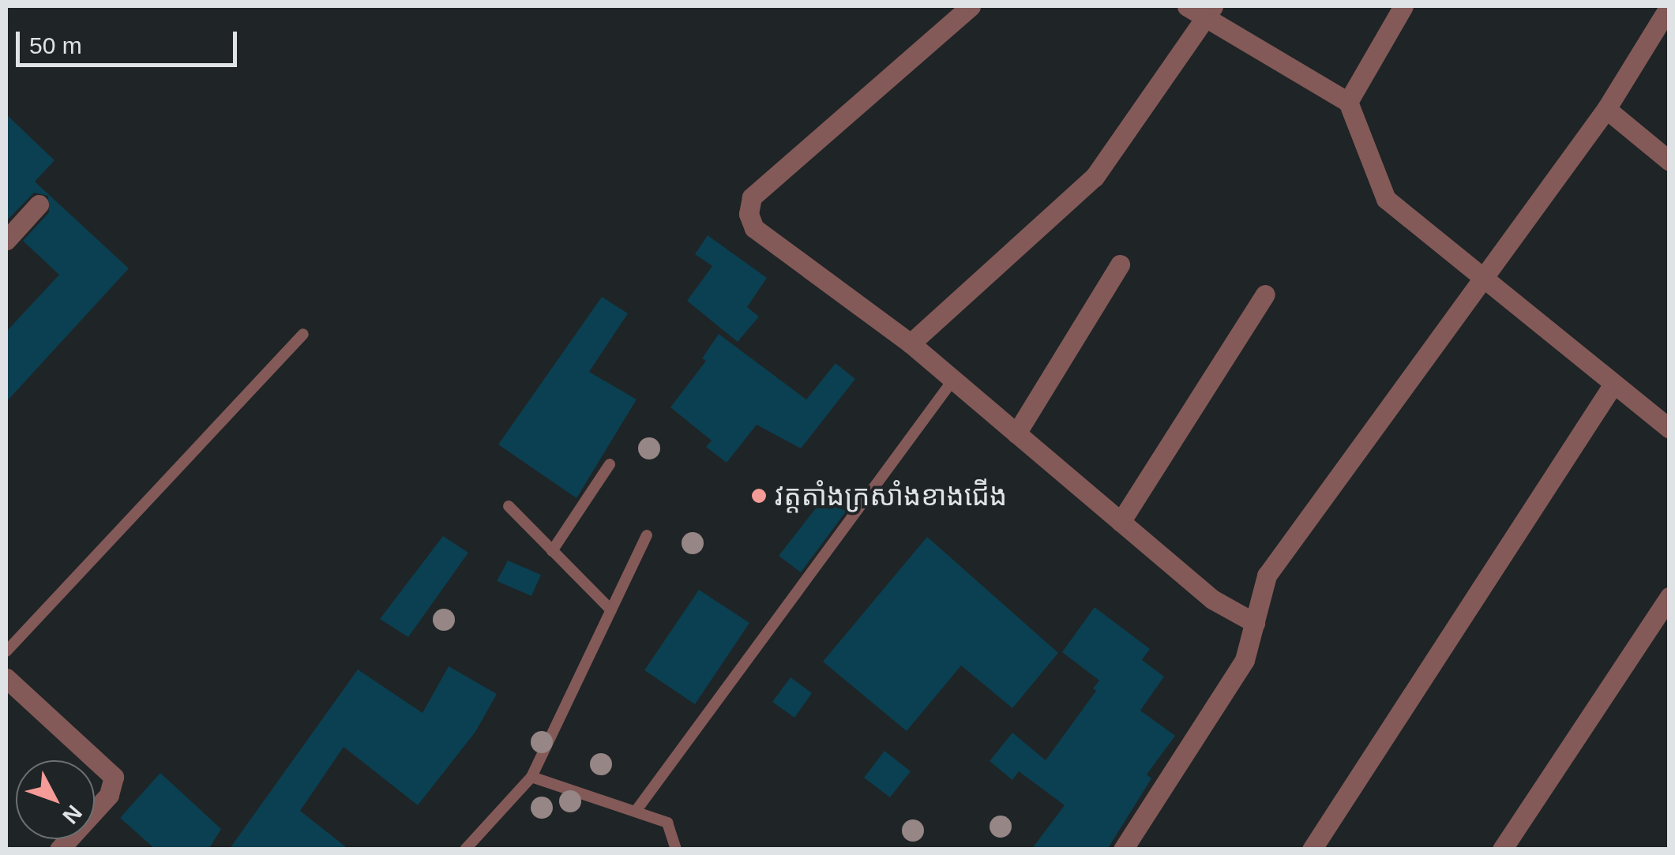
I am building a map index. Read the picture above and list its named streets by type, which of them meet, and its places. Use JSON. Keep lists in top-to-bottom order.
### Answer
{
  "places": ["វត្តតាំងក្រសាំងខាងជើង"],
  "scale_bar": "50 m",
  "north": "bottom right"
}
